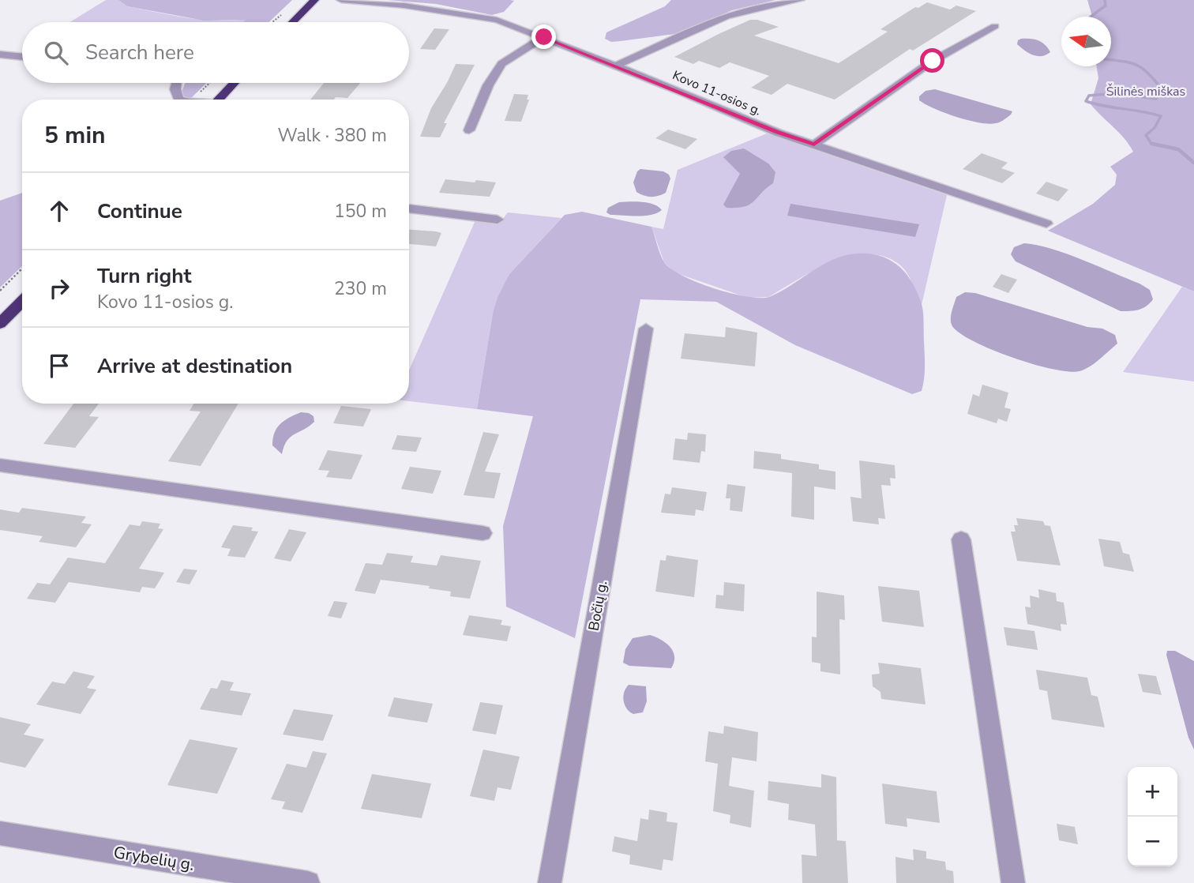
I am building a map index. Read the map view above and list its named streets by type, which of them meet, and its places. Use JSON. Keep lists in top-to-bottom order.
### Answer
{
  "streets": {
    "street": ["Kovo 11-osios g.", "Bočių g.", "Grybelių g."]
  },
  "parks": ["Šilinės miškas"],
  "north": "left",
  "page": {
    "search": "Search here",
    "heading": ["5 min", "Walk · 380 m"],
    "list": [
      ["Continue", "150 m"],
      ["Turn right", "Kovo 11-osios g.", "230 m"],
      "Arrive at destination"
    ],
    "map_buttons": ["+", "−"]
  }
}
